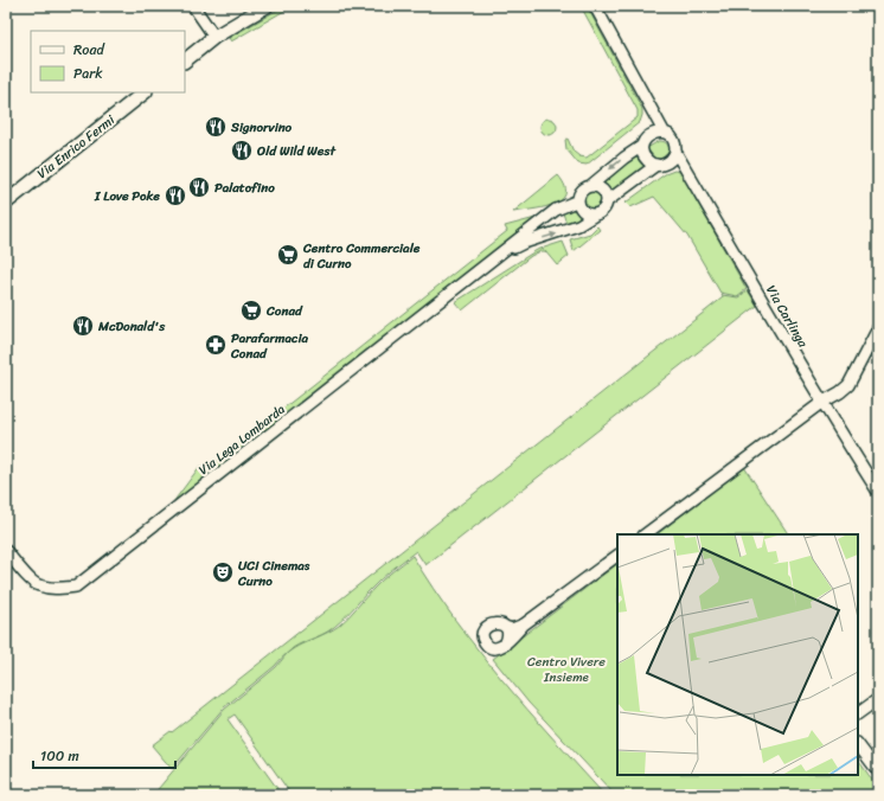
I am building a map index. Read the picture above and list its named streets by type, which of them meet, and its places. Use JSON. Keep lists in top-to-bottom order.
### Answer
{
  "streets": {
    "street": ["Via Enrico Fermi", "Via Carlinga", "Via Lega Lombarda"]
  },
  "crossings": [
    ["Via Carlinga", "Via Lega Lombarda"]
  ],
  "parks": ["Centro Vivere Insieme"],
  "places": {
    "restaurant": [
      "Signorvino",
      "Old Wild West",
      "Palatofino",
      "I Love Poke",
      "McDonald's"
    ],
    "supermarket": ["Centro Commerciale di Curno", "Conad"],
    "pharmacy": ["Parafarmacia Conad"],
    "theatre": ["UCI Cinemas Curno"]
  },
  "legend": ["Road", "Park"],
  "scale_bar": "100 m"
}
